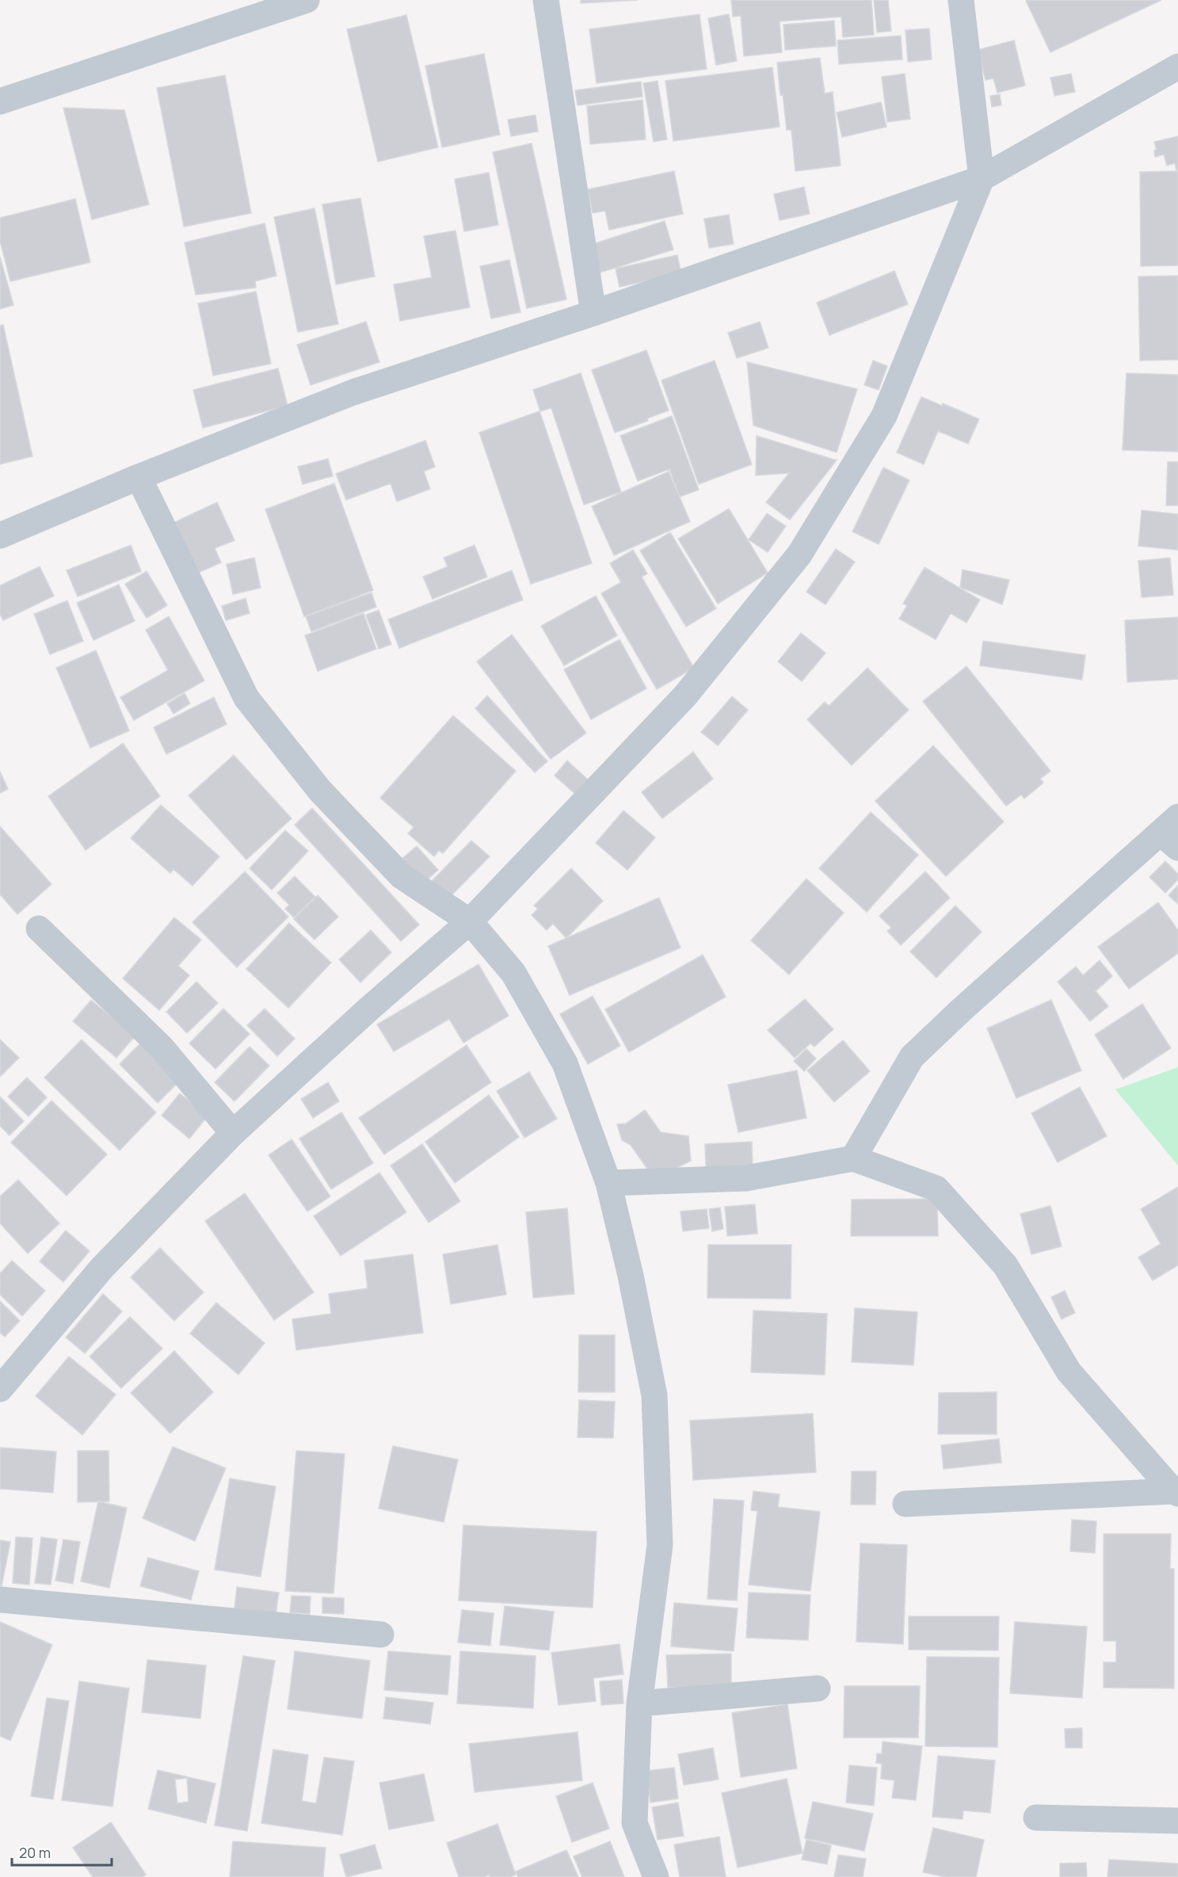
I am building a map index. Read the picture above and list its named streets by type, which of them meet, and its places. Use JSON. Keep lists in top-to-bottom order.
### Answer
{
  "scale_bar": "20 m"
}
